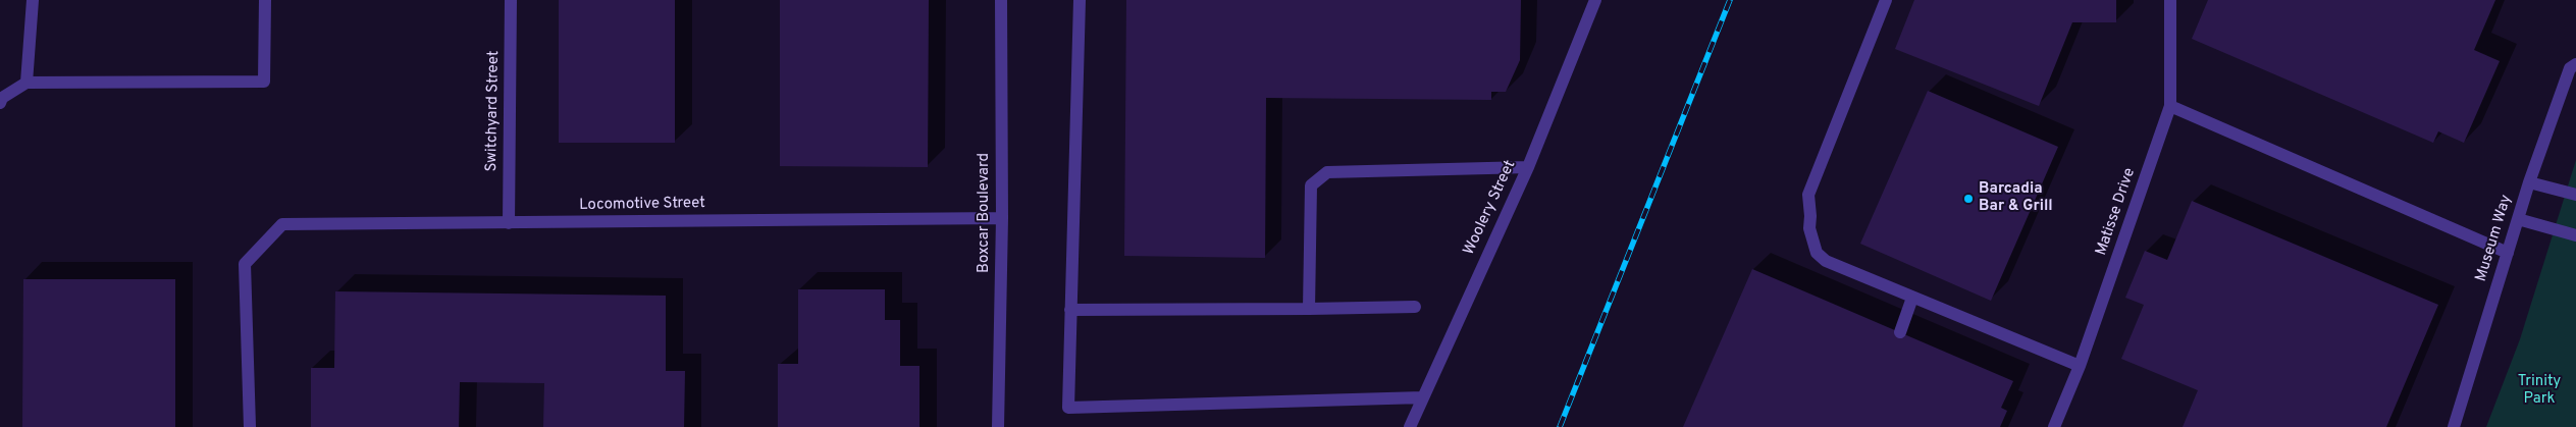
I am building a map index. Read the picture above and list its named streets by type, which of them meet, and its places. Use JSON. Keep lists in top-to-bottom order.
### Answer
{
  "streets": {
    "street": [
      "Switchyard Street",
      "Locomotive Street",
      "Woolery Street",
      "Matisse Drive",
      "Boxcar Boulevard",
      "Museum Way"
    ]
  },
  "crossings": [
    ["Switchyard Street", "Locomotive Street"],
    ["Locomotive Street", "Boxcar Boulevard"]
  ],
  "parks": ["Trinity Park"],
  "places": ["Barcadia Bar & Grill"]
}
